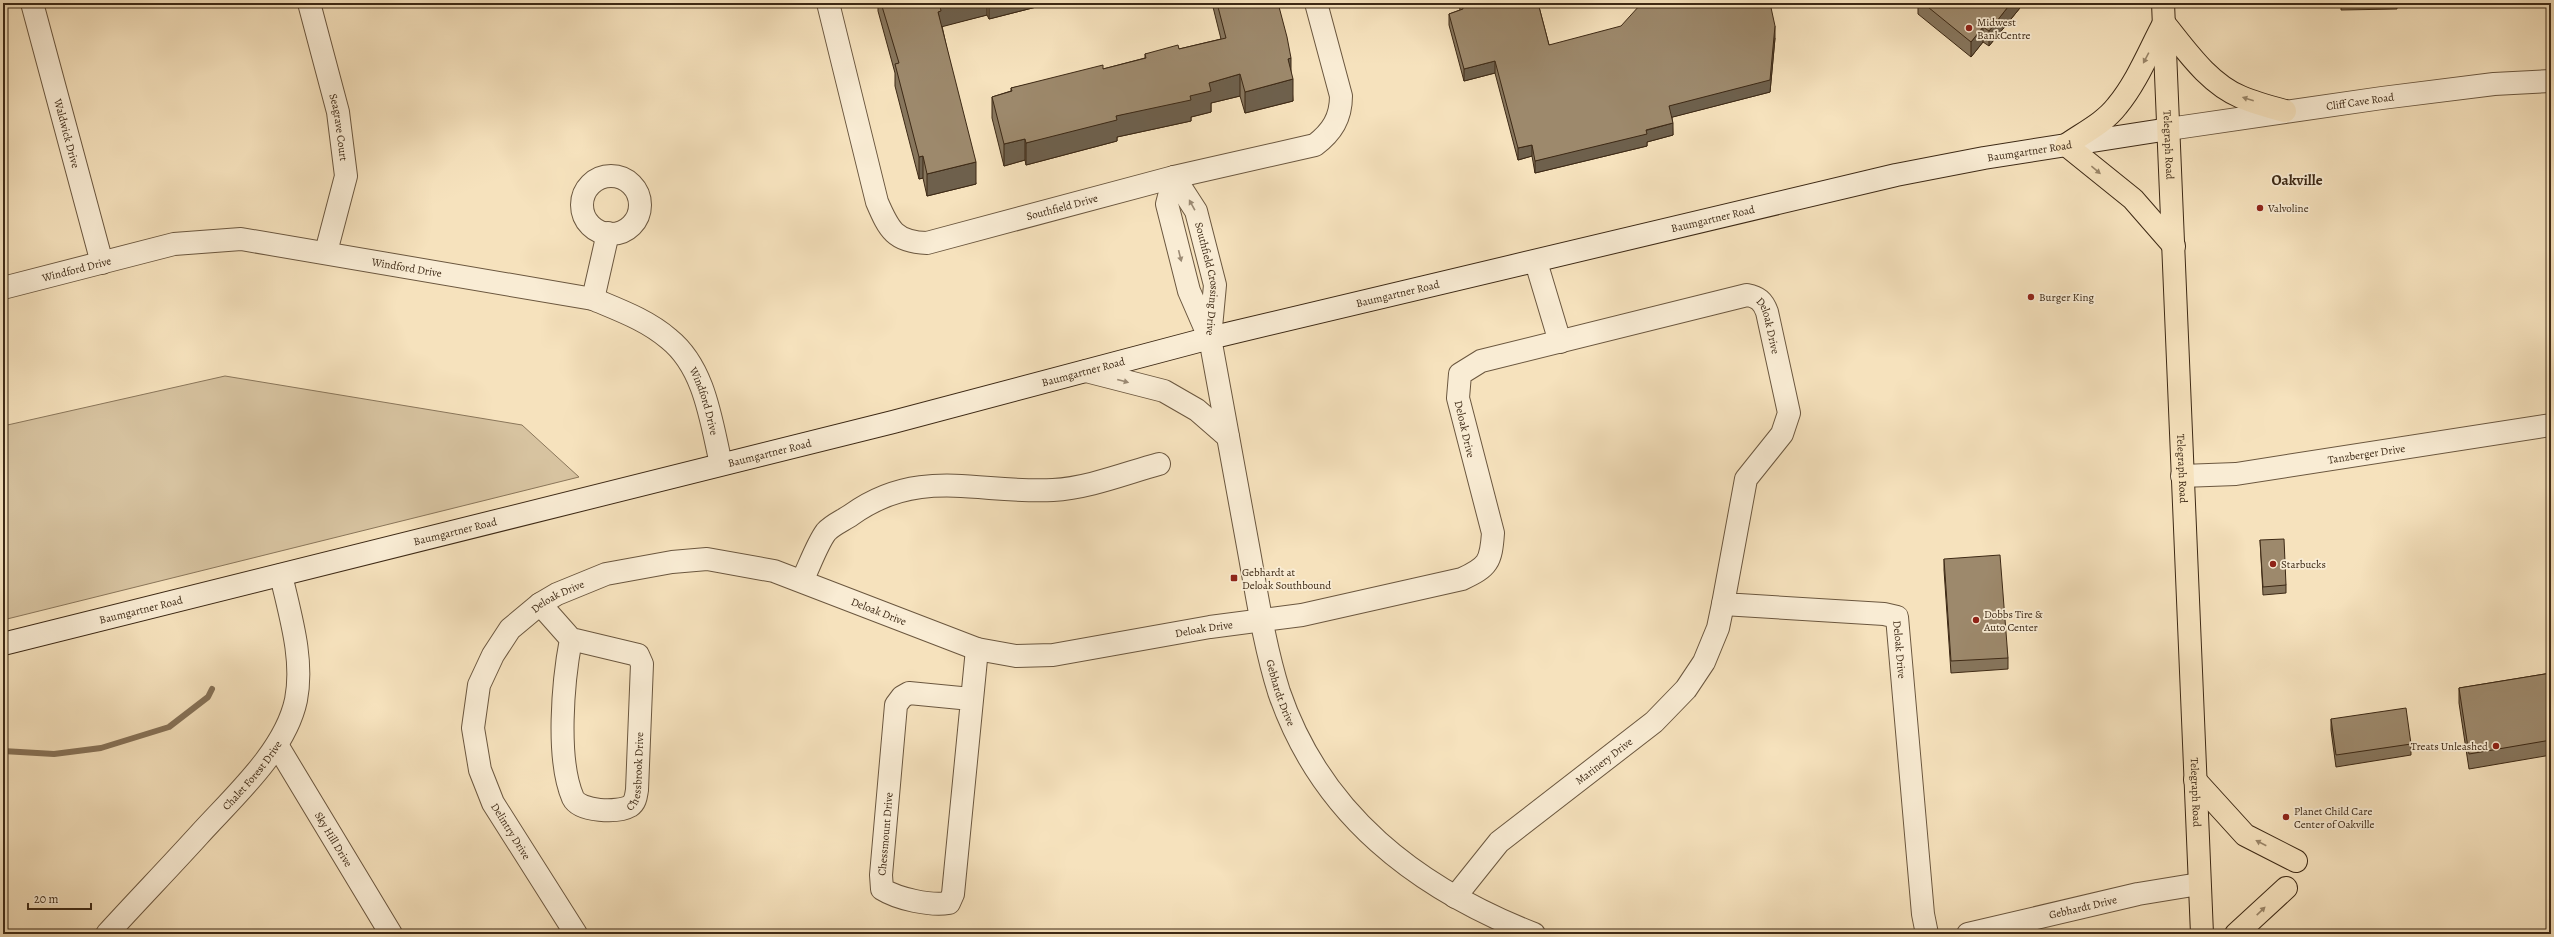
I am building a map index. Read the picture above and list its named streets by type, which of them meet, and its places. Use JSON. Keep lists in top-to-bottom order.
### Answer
{
  "streets": {
    "main road": ["Telegraph Road"],
    "street": [
      "Cliff Cave Road",
      "Seagrave Court",
      "Waldwick Drive",
      "Baumgartner Road",
      "Southfield Drive",
      "Windford Drive",
      "Southfield Crossing Drive",
      "Deloak Drive",
      "Tanzberger Drive",
      "Gebhardt Drive",
      "Marinery Drive",
      "Chessbrook Drive",
      "Chalet Forest Drive",
      "Delintry Drive",
      "Chessmount Drive",
      "Sky Hill Drive"
    ]
  },
  "crossings": [
    ["Cliff Cave Road", "Telegraph Road"],
    ["Cliff Cave Road", "Baumgartner Road"],
    ["Seagrave Court", "Windford Drive"],
    ["Waldwick Drive", "Windford Drive"],
    ["Telegraph Road", "Baumgartner Road"],
    ["Telegraph Road", "Tanzberger Drive"],
    ["Telegraph Road", "Gebhardt Drive"],
    ["Baumgartner Road", "Windford Drive"],
    ["Baumgartner Road", "Southfield Crossing Drive"],
    ["Baumgartner Road", "Gebhardt Drive"],
    ["Baumgartner Road", "Chalet Forest Drive"],
    ["Southfield Drive", "Southfield Crossing Drive"],
    ["Southfield Crossing Drive", "Gebhardt Drive"],
    ["Deloak Drive", "Gebhardt Drive"],
    ["Deloak Drive", "Marinery Drive"],
    ["Deloak Drive", "Delintry Drive"],
    ["Deloak Drive", "Chessmount Drive"],
    ["Gebhardt Drive", "Marinery Drive"],
    ["Chalet Forest Drive", "Sky Hill Drive"]
  ],
  "districts": ["Oakville"],
  "places": {
    "other": [
      "Midwest BankCentre",
      "Valvoline",
      "Burger King",
      "Starbucks",
      "Dobbs Tire & Auto Center",
      "Treats Unleashed",
      "Planet Child Care Center of Oakville"
    ],
    "transit": ["Gebhardt at Deloak Southbound"]
  },
  "scale_bar": "20 m"
}
